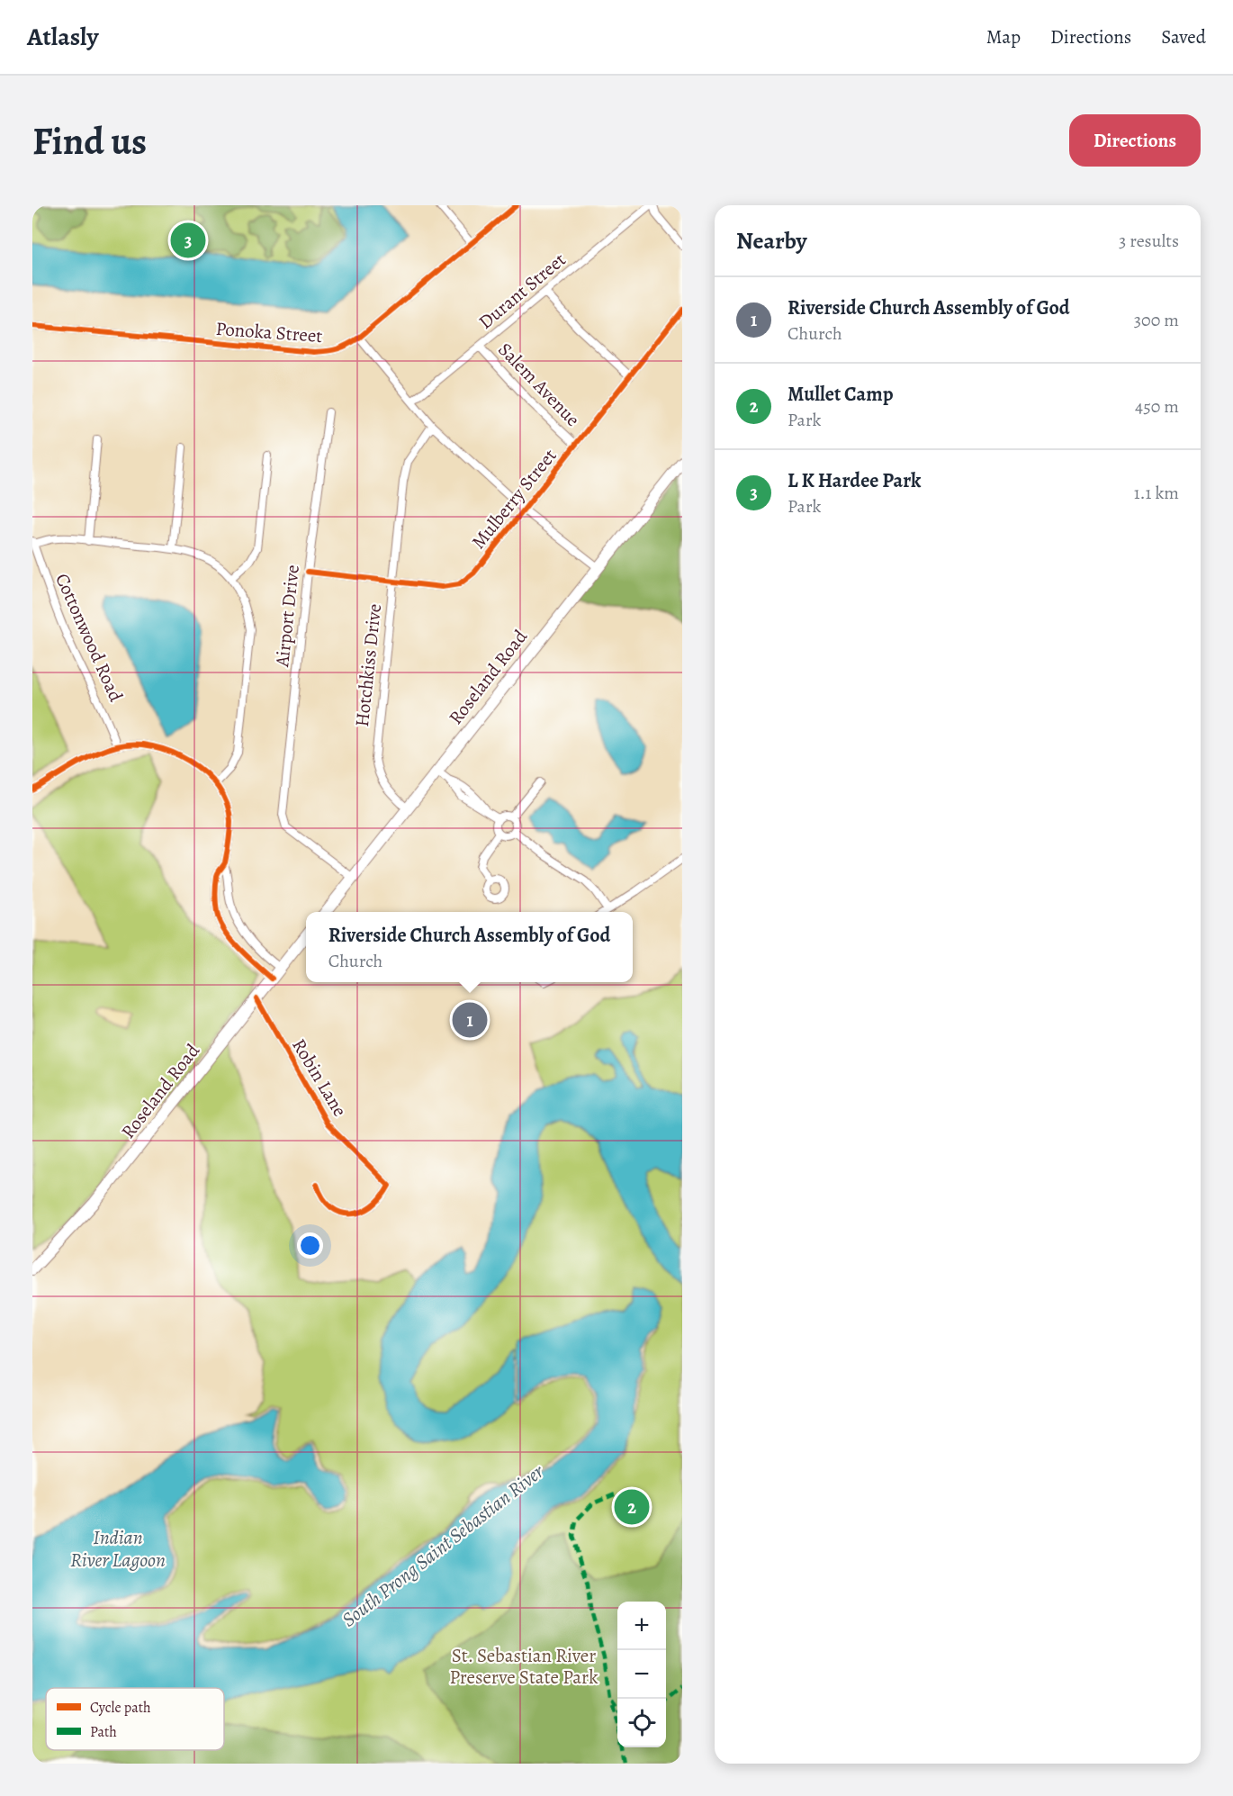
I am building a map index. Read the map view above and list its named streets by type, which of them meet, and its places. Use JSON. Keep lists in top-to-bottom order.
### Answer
{
  "streets": {
    "main road": ["Roseland Road"],
    "street": [
      "Durant Street",
      "Ponoka Street",
      "Salem Avenue",
      "Mulberry Street",
      "Airport Drive",
      "Cottonwood Road",
      "Hotchkiss Drive",
      "Robin Lane"
    ]
  },
  "crossings": [
    ["Durant Street", "Salem Avenue"],
    ["Salem Avenue", "Mulberry Street"],
    ["Mulberry Street", "Airport Drive"],
    ["Mulberry Street", "Hotchkiss Drive"],
    ["Airport Drive", "Roseland Road"],
    ["Hotchkiss Drive", "Roseland Road"],
    ["Roseland Road", "Robin Lane"]
  ],
  "water": ["Indian River Lagoon", "South Prong Saint Sebastian River"],
  "parks": ["St. Sebastian River Preserve State Park"],
  "legend": ["Cycle path", "Path"],
  "page": {
    "header": "Atlasly",
    "nav": ["Map", "Directions", "Saved"],
    "buttons": "Directions",
    "title": "Find us",
    "heading": ["Nearby", "3 results"],
    "pins": ["3", "1", "2"],
    "list": [
      {
        "mark": "1",
        "name": "Riverside Church Assembly of God",
        "note": "Church",
        "value": "300 m"
      },
      {
        "mark": "2",
        "name": "Mullet Camp",
        "note": "Park",
        "value": "450 m"
      },
      {
        "mark": "3",
        "name": "L K Hardee Park",
        "note": "Park",
        "value": "1.1 km"
      }
    ],
    "popup": ["Riverside Church Assembly of God", "Church"],
    "map_buttons": ["+", "−"]
  }
}
